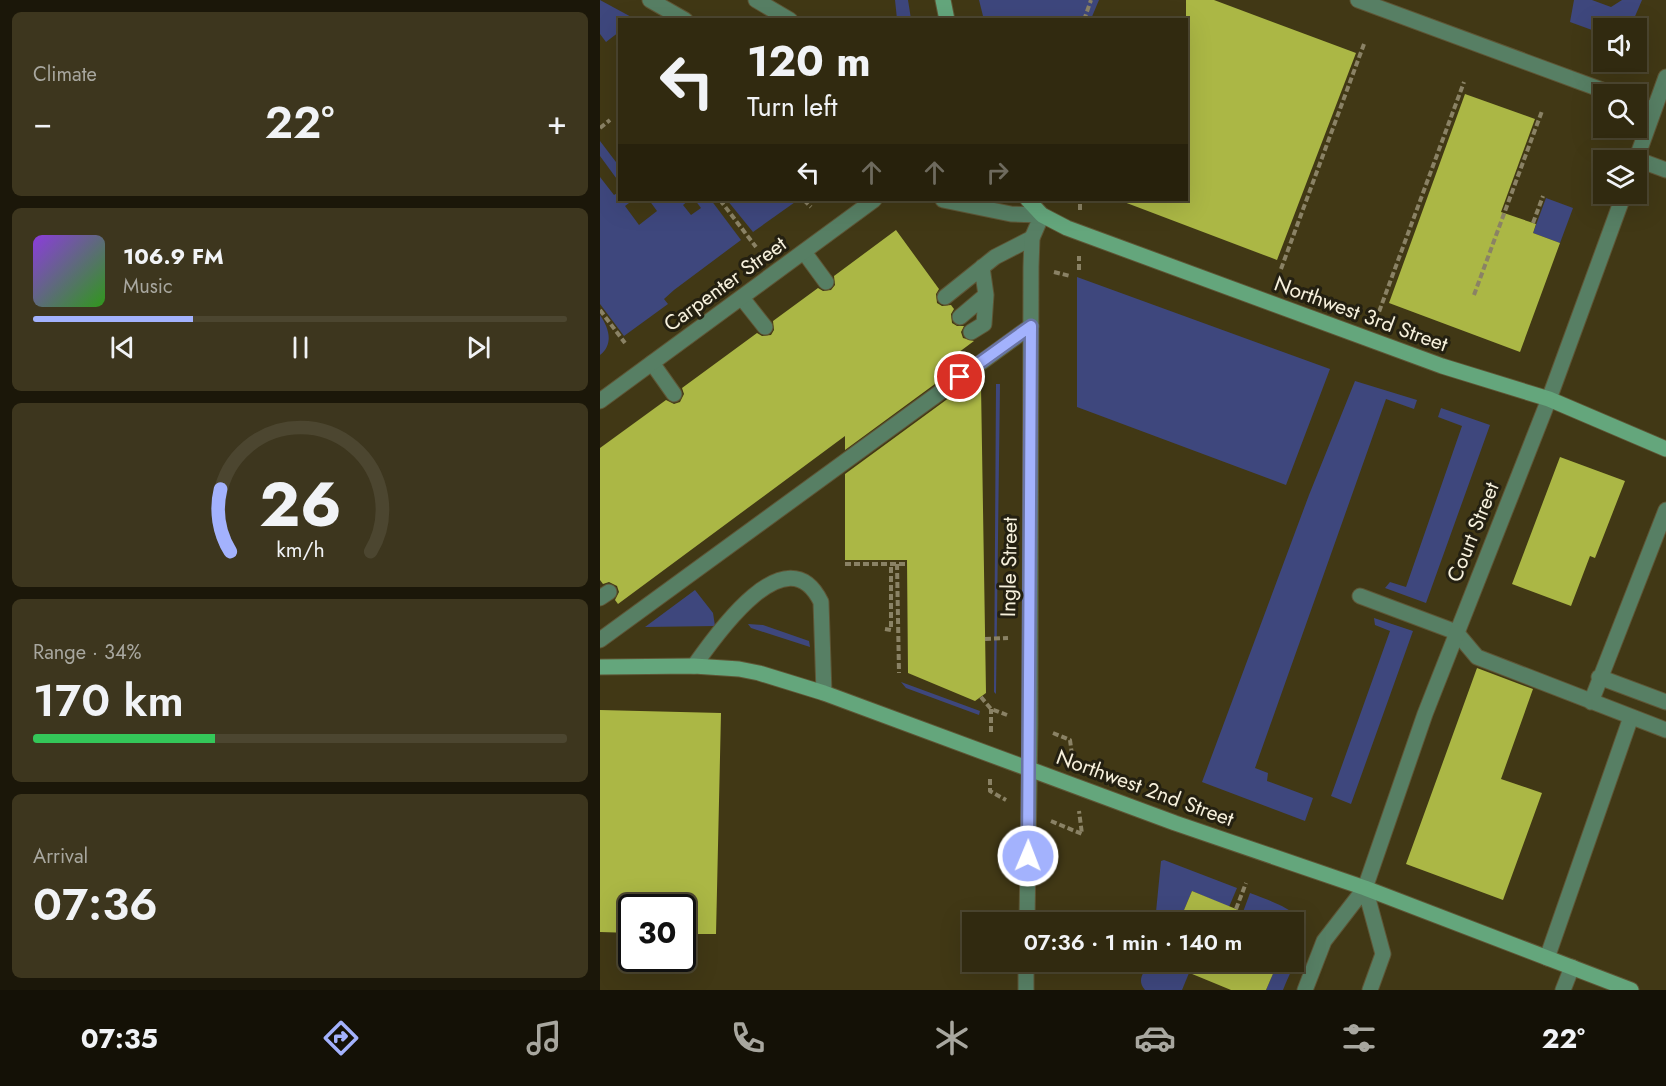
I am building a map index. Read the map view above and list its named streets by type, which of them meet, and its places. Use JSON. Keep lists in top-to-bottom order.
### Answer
{
  "streets": {
    "main road": ["Northwest 3rd Street", "Northwest 2nd Street"],
    "street": ["Carpenter Street", "Court Street", "Ingle Street"]
  },
  "crossings": [
    ["Northwest 3rd Street", "Court Street"],
    ["Northwest 3rd Street", "Ingle Street"],
    ["Court Street", "Northwest 2nd Street"],
    ["Ingle Street", "Northwest 2nd Street"]
  ],
  "page": {
    "tile": [
      "Climate",
      ["Range · 34%", "170 km"],
      ["Arrival", "07:36"]
    ],
    "turn": ["120 m", "Turn left"],
    "heat": ["−", "22°", "+"],
    "song": ["106.9 FM", "Music"],
    "limit": "30",
    "trip": "07:36 · 1 min · 140 m",
    "tabs": ["07:35", "22°"],
    "gauge": ["26", "km/h"]
  }
}
